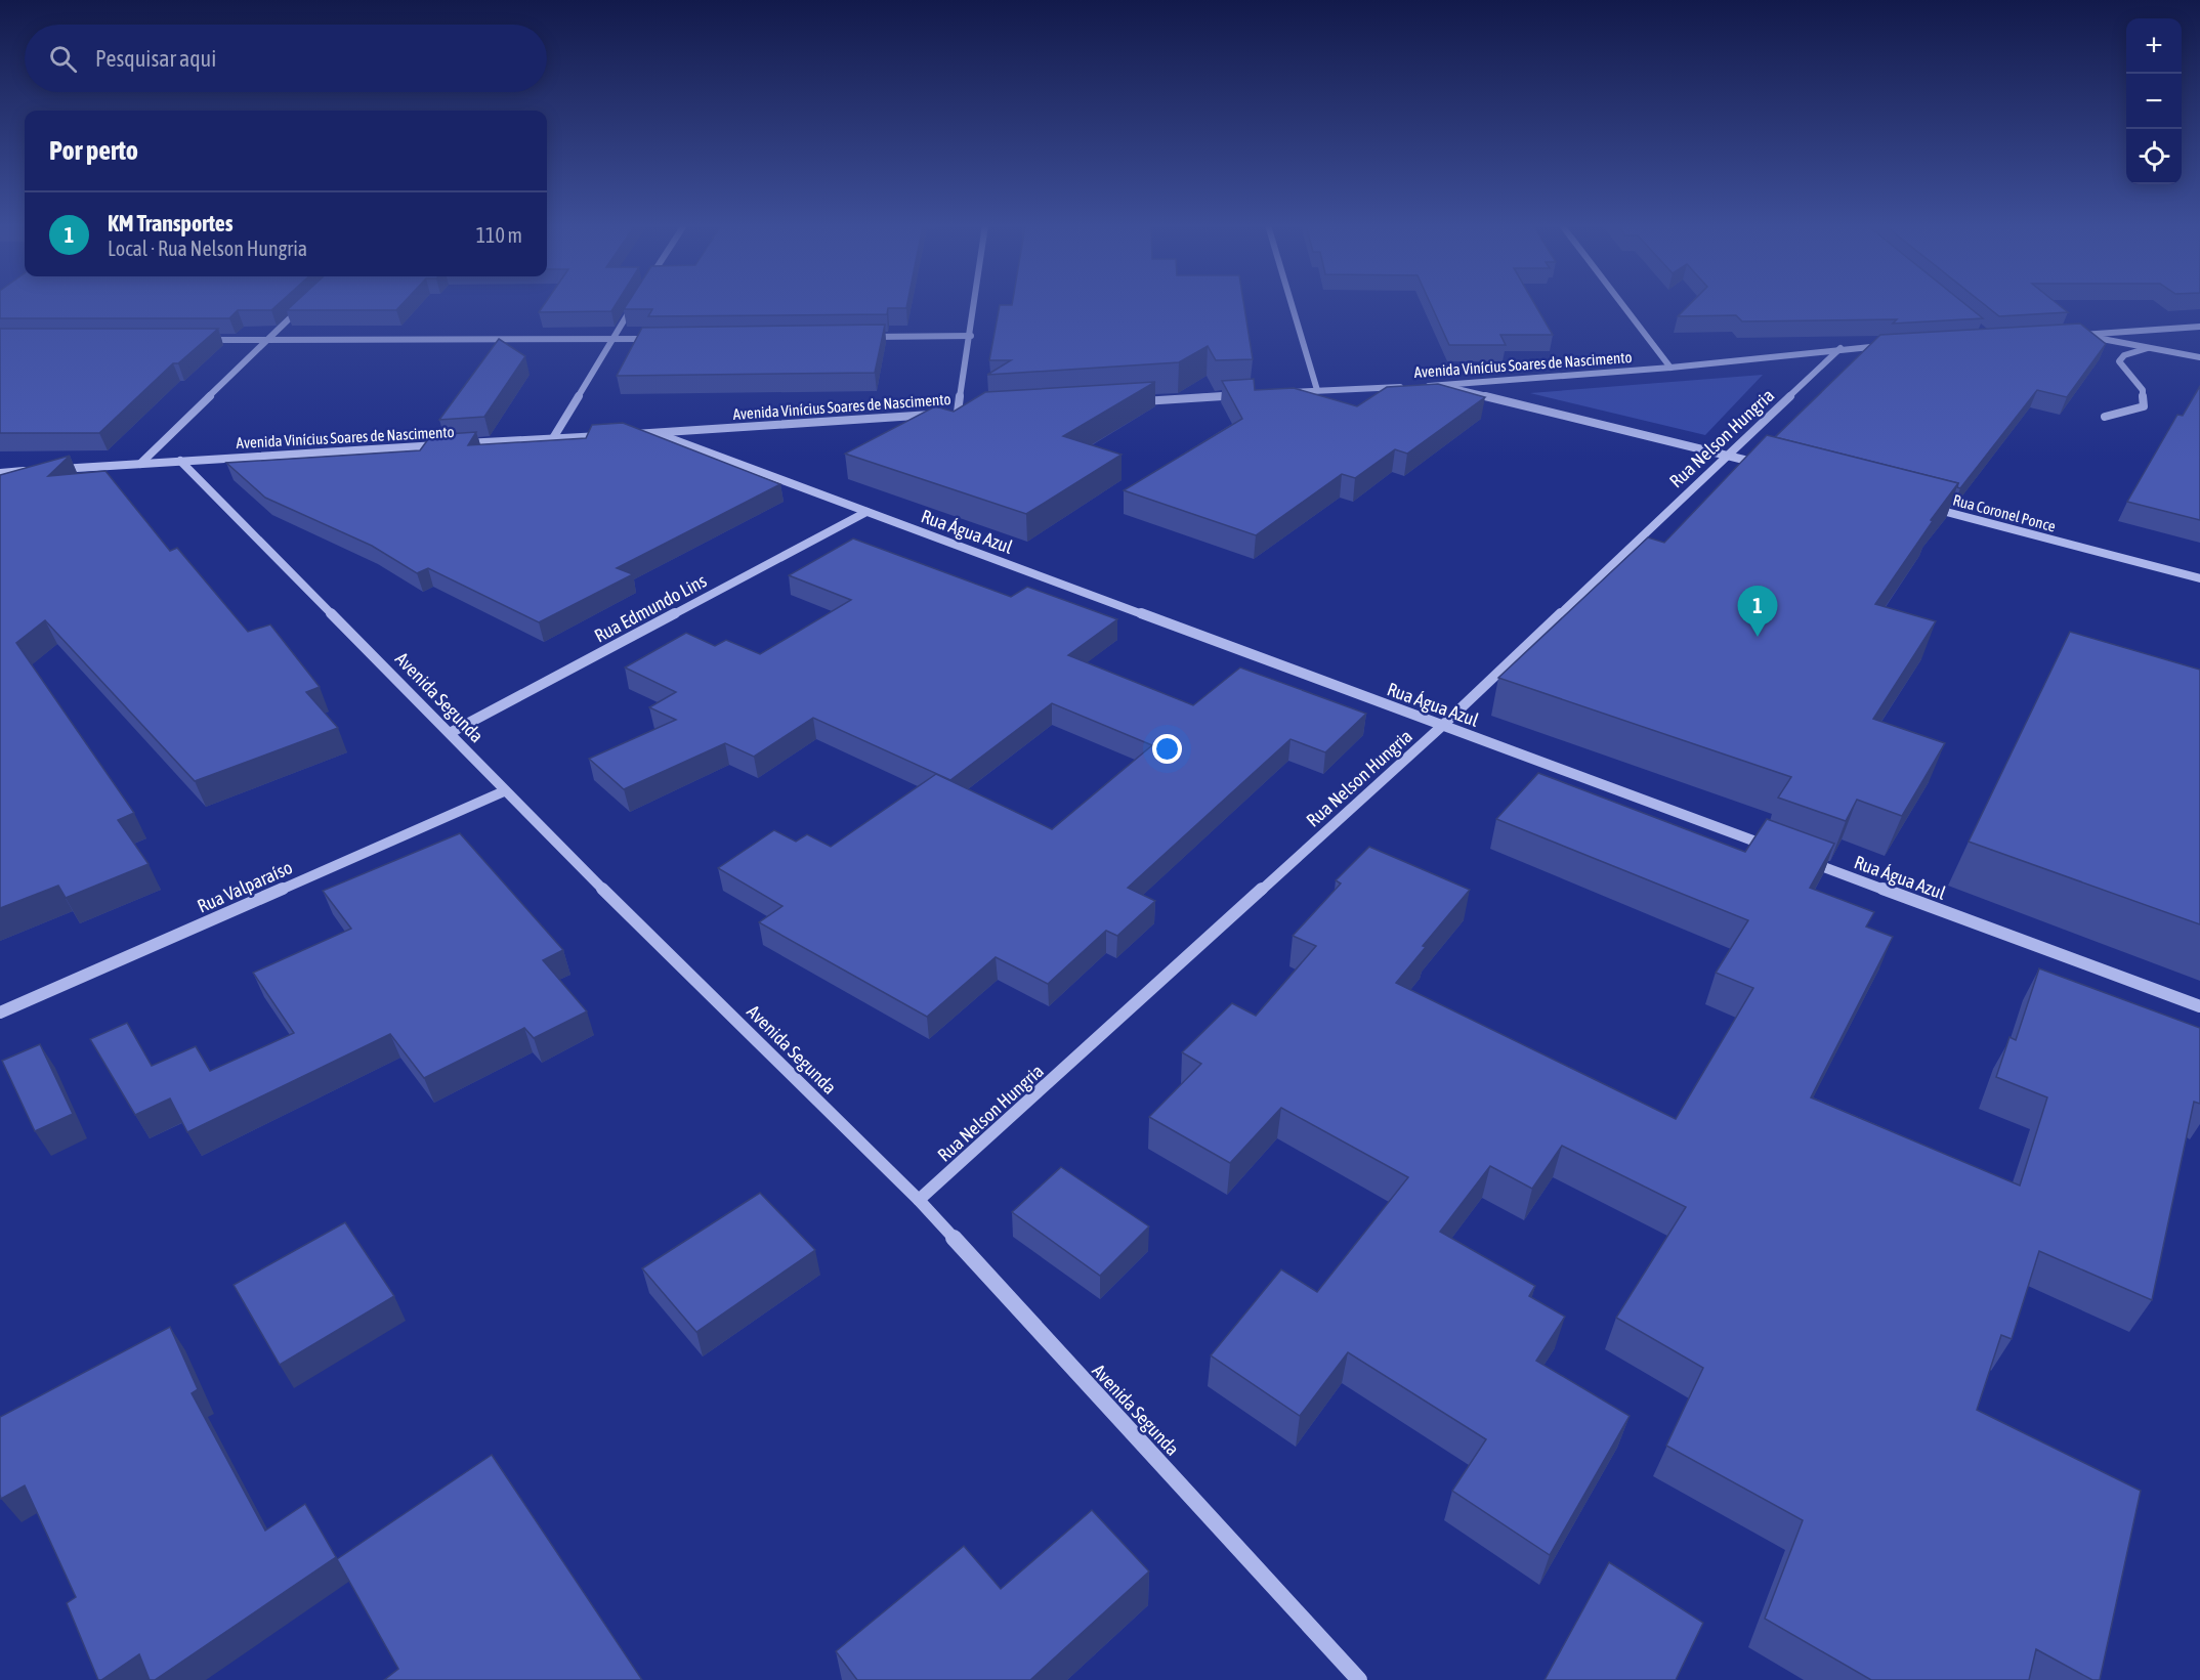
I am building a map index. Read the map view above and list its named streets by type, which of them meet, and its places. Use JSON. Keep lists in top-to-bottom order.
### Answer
{
  "streets": {
    "street": [
      "Avenida Vinícius Soares de Nascimento",
      "Rua Nelson Hungria",
      "Rua Coronel Ponce",
      "Rua Água Azul",
      "Rua Edmundo Lins",
      "Avenida Segunda",
      "Rua Valparaíso"
    ]
  },
  "crossings": [
    ["Avenida Vinícius Soares de Nascimento", "Rua Nelson Hungria"],
    ["Avenida Vinícius Soares de Nascimento", "Rua Água Azul"],
    ["Avenida Vinícius Soares de Nascimento", "Avenida Segunda"],
    ["Rua Nelson Hungria", "Rua Água Azul"],
    ["Rua Nelson Hungria", "Avenida Segunda"],
    ["Rua Água Azul", "Rua Edmundo Lins"],
    ["Rua Edmundo Lins", "Avenida Segunda"],
    ["Avenida Segunda", "Rua Valparaíso"]
  ],
  "page": {
    "map_buttons": ["+", "−"],
    "search": "Pesquisar aqui",
    "heading": "Por perto",
    "list": [
      {
        "mark": "1",
        "name": "KM Transportes",
        "note": "Local · Rua Nelson Hungria",
        "value": "110 m"
      }
    ],
    "pins": "1"
  }
}
